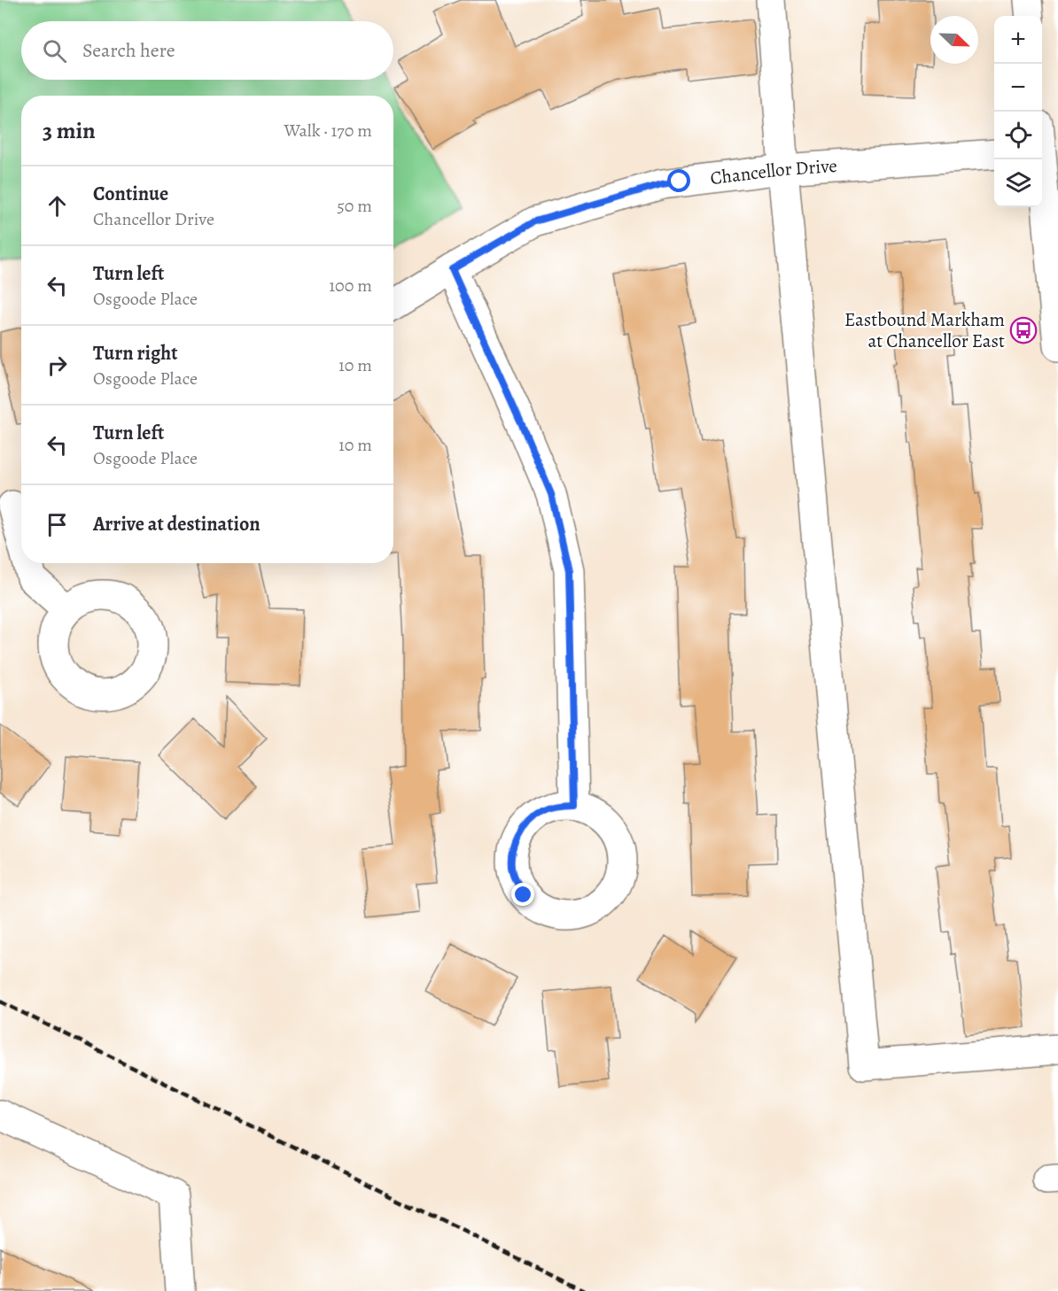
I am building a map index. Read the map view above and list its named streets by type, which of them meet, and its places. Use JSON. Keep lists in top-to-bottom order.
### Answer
{
  "streets": {
    "street": ["Chancellor Drive"]
  },
  "places": {
    "bus stop": ["Eastbound Markham at Chancellor East"]
  },
  "north": "bottom right",
  "page": {
    "map_buttons": ["+", "−"],
    "search": "Search here",
    "heading": ["3 min", "Walk · 170 m"],
    "list": [
      ["Continue", "Chancellor Drive", "50 m"],
      ["Turn left", "Osgoode Place", "100 m"],
      ["Turn right", "Osgoode Place", "10 m"],
      ["Turn left", "Osgoode Place", "10 m"],
      "Arrive at destination"
    ]
  }
}
